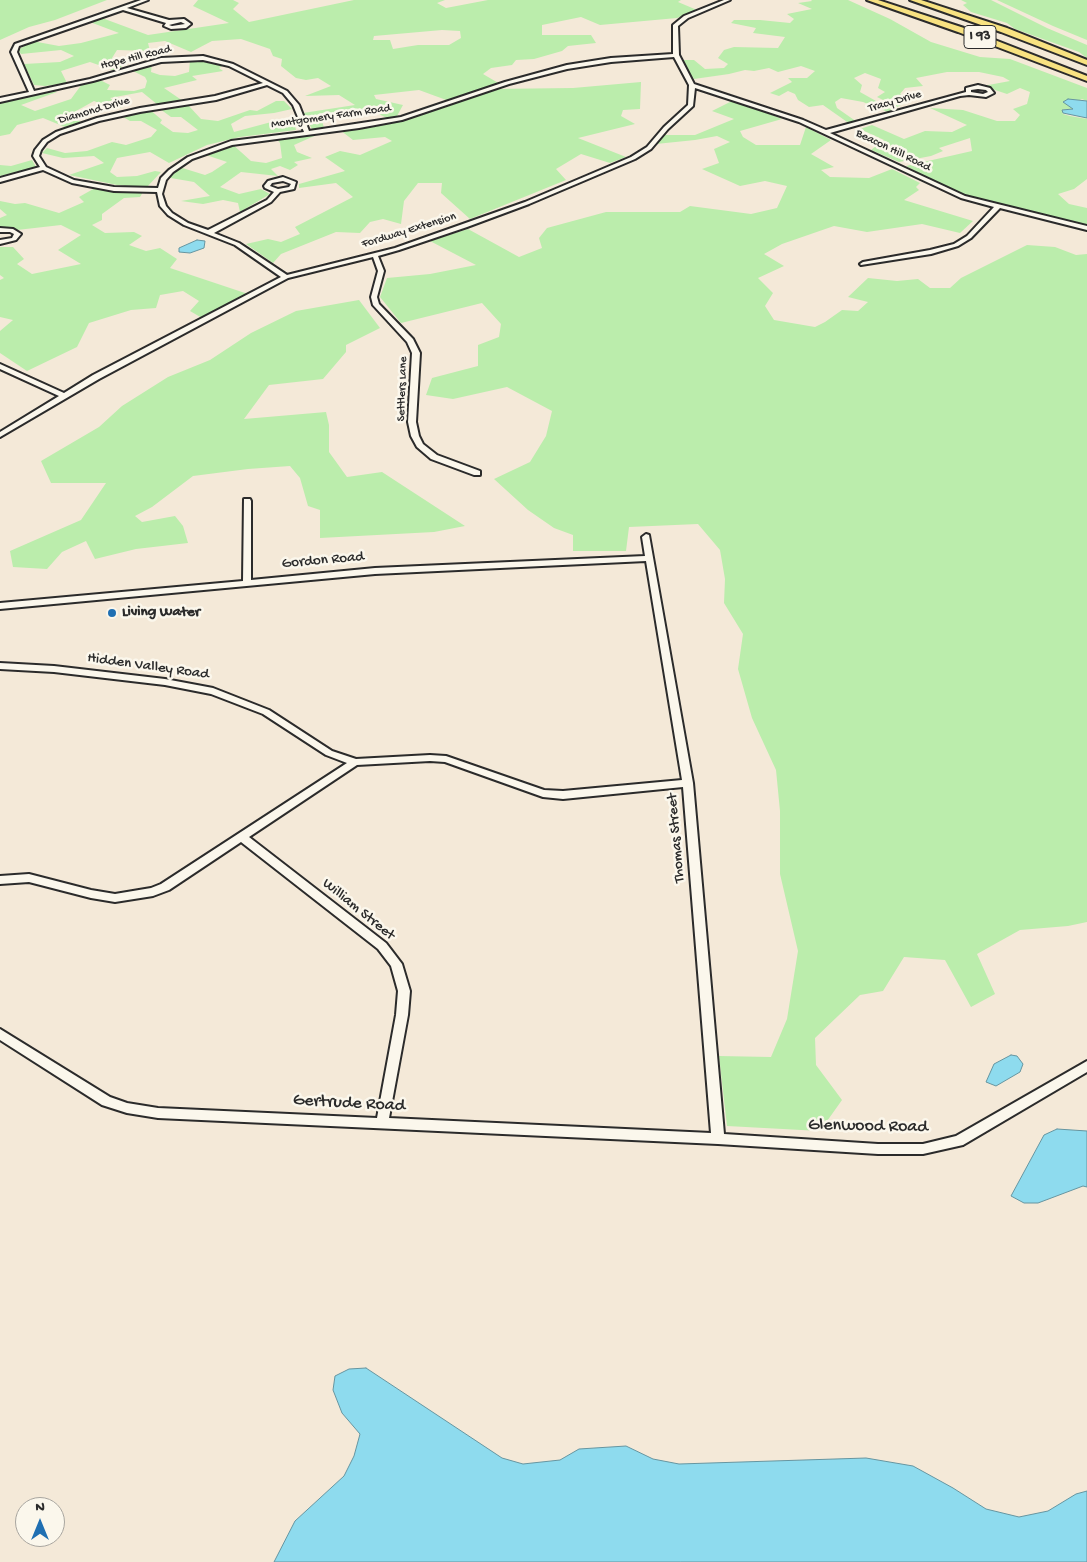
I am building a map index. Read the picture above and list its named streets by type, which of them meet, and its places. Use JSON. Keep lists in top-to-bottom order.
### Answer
{
  "streets": {
    "highway": ["I 93"],
    "street": [
      "Hope Hill Road",
      "Tracy Drive",
      "Diamond Drive",
      "Montgomery Farm Road",
      "Beacon Hill Road",
      "Fordway Extension",
      "Settlers Lane",
      "Gordon Road",
      "Hidden Valley Road",
      "Thomas Street",
      "William Street",
      "Gertrude Road",
      "Glenwood Road"
    ]
  },
  "crossings": [
    ["Hope Hill Road", "Diamond Drive"],
    ["Hope Hill Road", "Montgomery Farm Road"],
    ["Tracy Drive", "Beacon Hill Road"],
    ["Beacon Hill Road", "Fordway Extension"],
    ["Fordway Extension", "Settlers Lane"],
    ["Gordon Road", "Thomas Street"],
    ["Hidden Valley Road", "Thomas Street"],
    ["Thomas Street", "Gertrude Road"],
    ["Thomas Street", "Glenwood Road"],
    ["William Street", "Gertrude Road"],
    ["Gertrude Road", "Glenwood Road"]
  ],
  "places": ["Living Water"],
  "north": "top"
}
